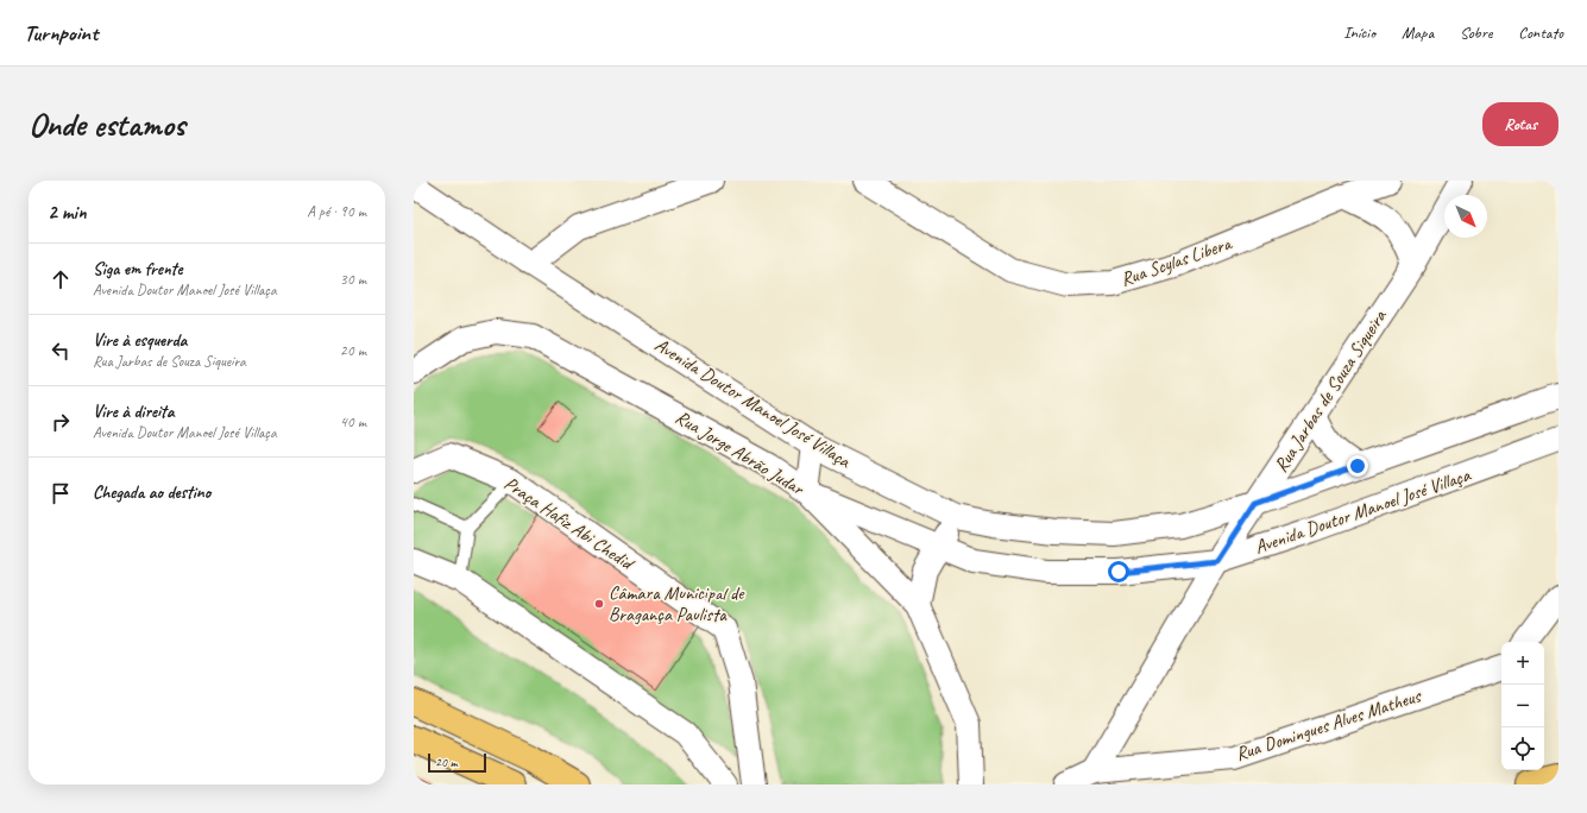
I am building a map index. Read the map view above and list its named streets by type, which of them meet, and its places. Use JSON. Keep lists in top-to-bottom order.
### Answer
{
  "streets": {
    "street": [
      "Rua Scylas Libera",
      "Rua Jarbas de Souza Siqueira",
      "Avenida Doutor Manoel José Villaça",
      "Rua Jorge Abrão Judar",
      "Praça Hafiz Abi Chedid",
      "Rua Domingues Alves Matheus"
    ]
  },
  "crossings": [
    ["Rua Jarbas de Souza Siqueira", "Avenida Doutor Manoel José Villaça"],
    ["Rua Jarbas de Souza Siqueira", "Rua Domingues Alves Matheus"],
    ["Avenida Doutor Manoel José Villaça", "Rua Jorge Abrão Judar"]
  ],
  "places": ["Câmara Municipal de Bragança Paulista"],
  "scale_bar": "20 m",
  "north": "bottom right",
  "page": {
    "header": "Turnpoint",
    "nav": [
      "Início",
      "Mapa",
      "Sobre",
      "Contato"
    ],
    "buttons": "Rotas",
    "title": "Onde estamos",
    "heading": ["2 min", "A pé · 90 m"],
    "list": [
      ["Siga em frente", "Avenida Doutor Manoel José Villaça", "30 m"],
      ["Vire à esquerda", "Rua Jarbas de Souza Siqueira", "20 m"],
      ["Vire à direita", "Avenida Doutor Manoel José Villaça", "40 m"],
      "Chegada ao destino"
    ],
    "map_buttons": ["+", "−"],
    "scale": "20 m"
  }
}
